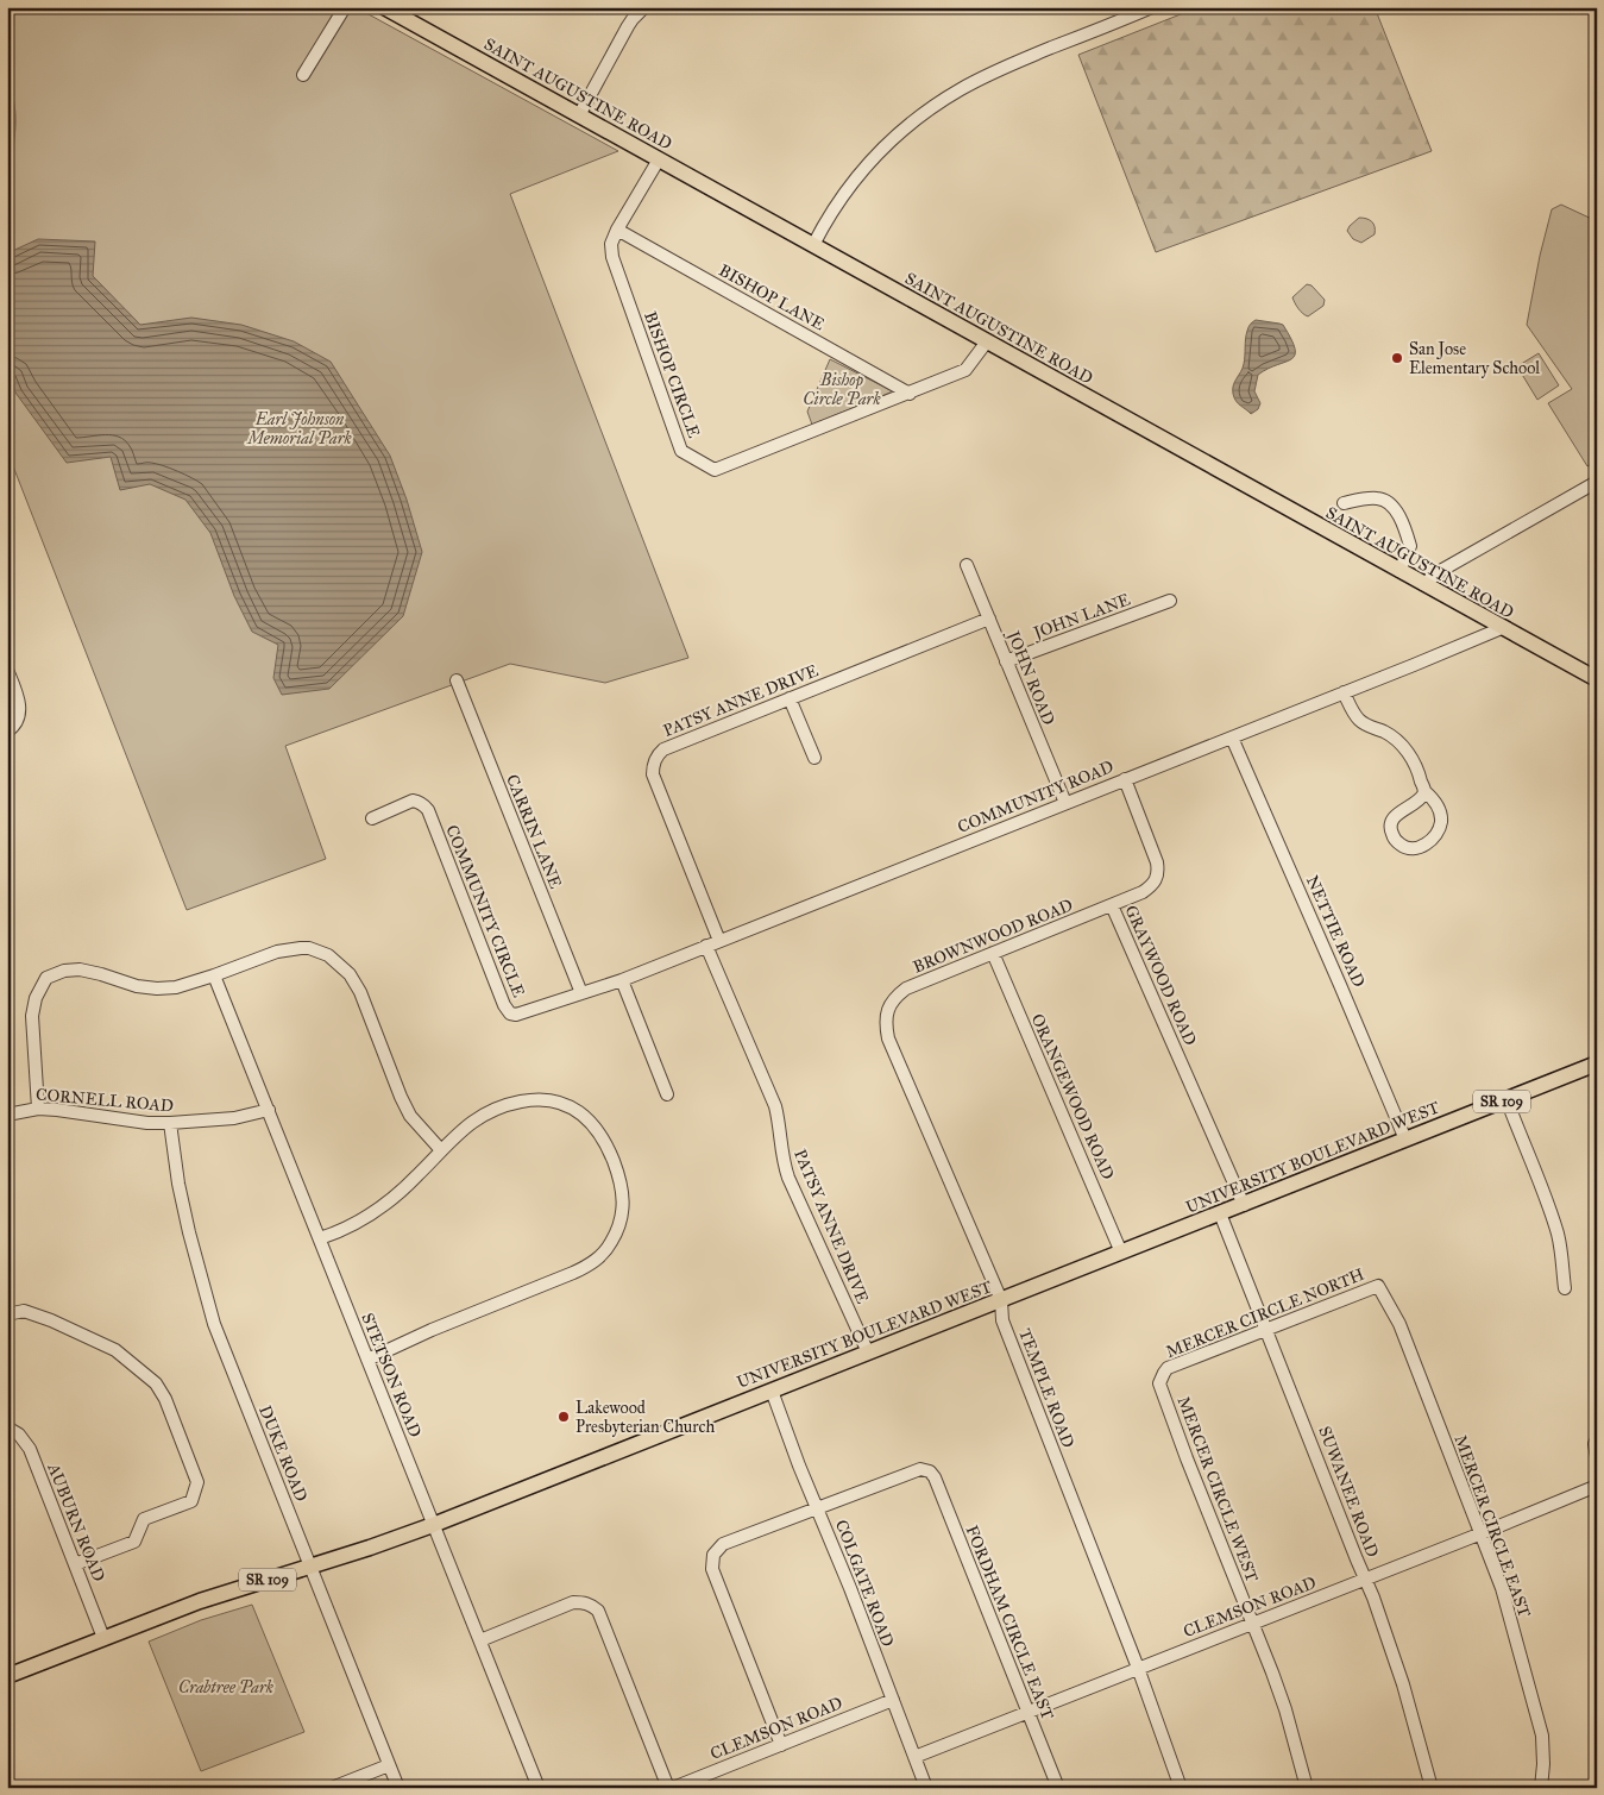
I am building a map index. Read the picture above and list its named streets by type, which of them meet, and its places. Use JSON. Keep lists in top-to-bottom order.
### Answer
{
  "streets": {
    "main road": ["SAINT AUGUSTINE ROAD", "SR 109", "UNIVERSITY BOULEVARD WEST"],
    "street": [
      "BISHOP LANE",
      "BISHOP CIRCLE",
      "JOHN LANE",
      "JOHN ROAD",
      "PATSY ANNE DRIVE",
      "COMMUNITY ROAD",
      "CARRIN LANE",
      "COMMUNITY CIRCLE",
      "NETTIE ROAD",
      "BROWNWOOD ROAD",
      "GRAYWOOD ROAD",
      "ORANGEWOOD ROAD",
      "CORNELL ROAD",
      "MERCER CIRCLE NORTH",
      "STETSON ROAD",
      "TEMPLE ROAD",
      "DUKE ROAD",
      "MERCER CIRCLE WEST",
      "SUWANEE ROAD",
      "AUBURN ROAD",
      "MERCER CIRCLE EAST",
      "COLGATE ROAD",
      "CLEMSON ROAD",
      "FORDHAM CIRCLE EAST"
    ]
  },
  "crossings": [
    ["SAINT AUGUSTINE ROAD", "BISHOP CIRCLE"],
    ["SAINT AUGUSTINE ROAD", "COMMUNITY ROAD"],
    ["BISHOP LANE", "BISHOP CIRCLE"],
    ["JOHN LANE", "JOHN ROAD"],
    ["JOHN ROAD", "PATSY ANNE DRIVE"],
    ["JOHN ROAD", "COMMUNITY ROAD"],
    ["PATSY ANNE DRIVE", "COMMUNITY ROAD"],
    ["PATSY ANNE DRIVE", "UNIVERSITY BOULEVARD WEST"],
    ["COMMUNITY ROAD", "CARRIN LANE"],
    ["COMMUNITY ROAD", "COMMUNITY CIRCLE"],
    ["COMMUNITY ROAD", "NETTIE ROAD"],
    ["COMMUNITY ROAD", "GRAYWOOD ROAD"],
    ["CARRIN LANE", "COMMUNITY CIRCLE"],
    ["NETTIE ROAD", "UNIVERSITY BOULEVARD WEST"],
    ["BROWNWOOD ROAD", "GRAYWOOD ROAD"],
    ["BROWNWOOD ROAD", "ORANGEWOOD ROAD"],
    ["BROWNWOOD ROAD", "TEMPLE ROAD"],
    ["GRAYWOOD ROAD", "UNIVERSITY BOULEVARD WEST"],
    ["ORANGEWOOD ROAD", "UNIVERSITY BOULEVARD WEST"],
    ["CORNELL ROAD", "STETSON ROAD"],
    ["CORNELL ROAD", "DUKE ROAD"],
    ["UNIVERSITY BOULEVARD WEST", "STETSON ROAD"],
    ["UNIVERSITY BOULEVARD WEST", "TEMPLE ROAD"],
    ["UNIVERSITY BOULEVARD WEST", "DUKE ROAD"],
    ["UNIVERSITY BOULEVARD WEST", "SUWANEE ROAD"],
    ["UNIVERSITY BOULEVARD WEST", "AUBURN ROAD"],
    ["UNIVERSITY BOULEVARD WEST", "COLGATE ROAD"],
    ["MERCER CIRCLE NORTH", "MERCER CIRCLE WEST"],
    ["MERCER CIRCLE NORTH", "SUWANEE ROAD"],
    ["MERCER CIRCLE NORTH", "MERCER CIRCLE EAST"],
    ["TEMPLE ROAD", "CLEMSON ROAD"],
    ["MERCER CIRCLE WEST", "CLEMSON ROAD"],
    ["SUWANEE ROAD", "CLEMSON ROAD"],
    ["MERCER CIRCLE EAST", "CLEMSON ROAD"],
    ["COLGATE ROAD", "CLEMSON ROAD"],
    ["COLGATE ROAD", "FORDHAM CIRCLE EAST"],
    ["CLEMSON ROAD", "FORDHAM CIRCLE EAST"]
  ],
  "parks": ["Bishop Circle Park", "Earl Johnson Memorial Park", "Crabtree Park"],
  "places": ["San Jose Elementary School", "Lakewood Presbyterian Church"]
}
